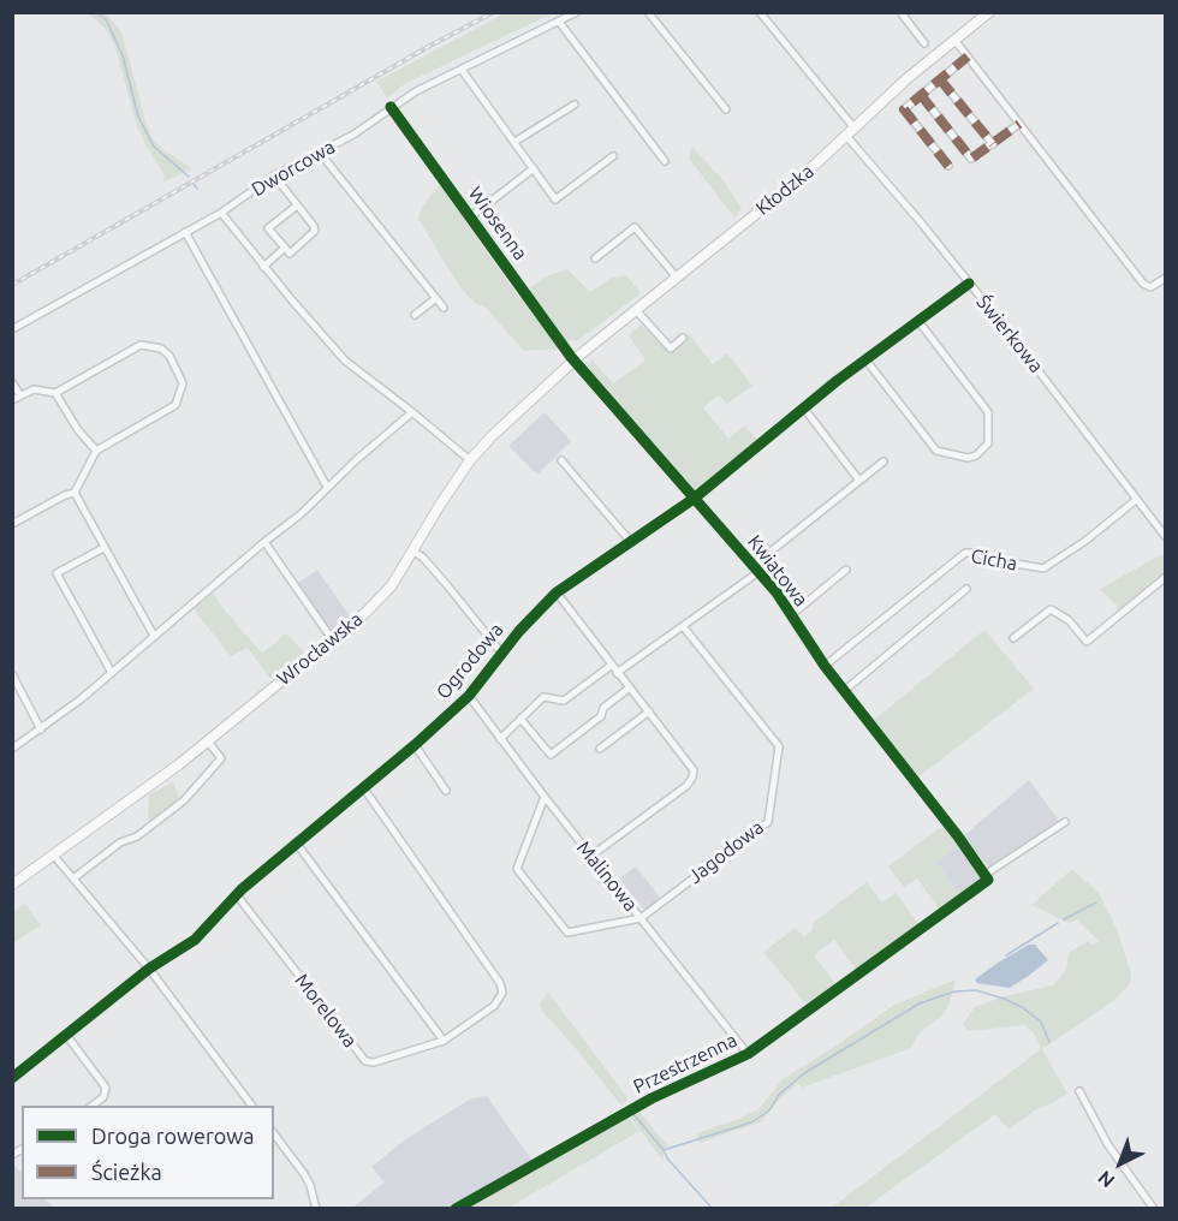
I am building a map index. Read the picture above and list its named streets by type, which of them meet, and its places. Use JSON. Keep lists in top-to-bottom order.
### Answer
{
  "streets": {
    "main road": ["Kłodzka", "Wrocławska"],
    "street": [
      "Dworcowa",
      "Wiosenna",
      "Świerkowa",
      "Cicha",
      "Kwiatowa",
      "Ogrodowa",
      "Jagodowa",
      "Malinowa",
      "Morelowa",
      "Przestrzenna"
    ]
  },
  "crossings": [
    ["Dworcowa", "Wiosenna"],
    ["Kłodzka", "Wiosenna"],
    ["Kłodzka", "Świerkowa"],
    ["Kłodzka", "Kwiatowa"],
    ["Kłodzka", "Wrocławska"],
    ["Wiosenna", "Kwiatowa"],
    ["Wiosenna", "Wrocławska"],
    ["Świerkowa", "Cicha"],
    ["Świerkowa", "Ogrodowa"],
    ["Cicha", "Kwiatowa"],
    ["Kwiatowa", "Wrocławska"],
    ["Kwiatowa", "Ogrodowa"],
    ["Kwiatowa", "Przestrzenna"],
    ["Ogrodowa", "Malinowa"],
    ["Ogrodowa", "Morelowa"],
    ["Jagodowa", "Malinowa"],
    ["Malinowa", "Przestrzenna"]
  ],
  "legend": ["Droga rowerowa", "Ścieżka"],
  "north": "bottom left"
}
